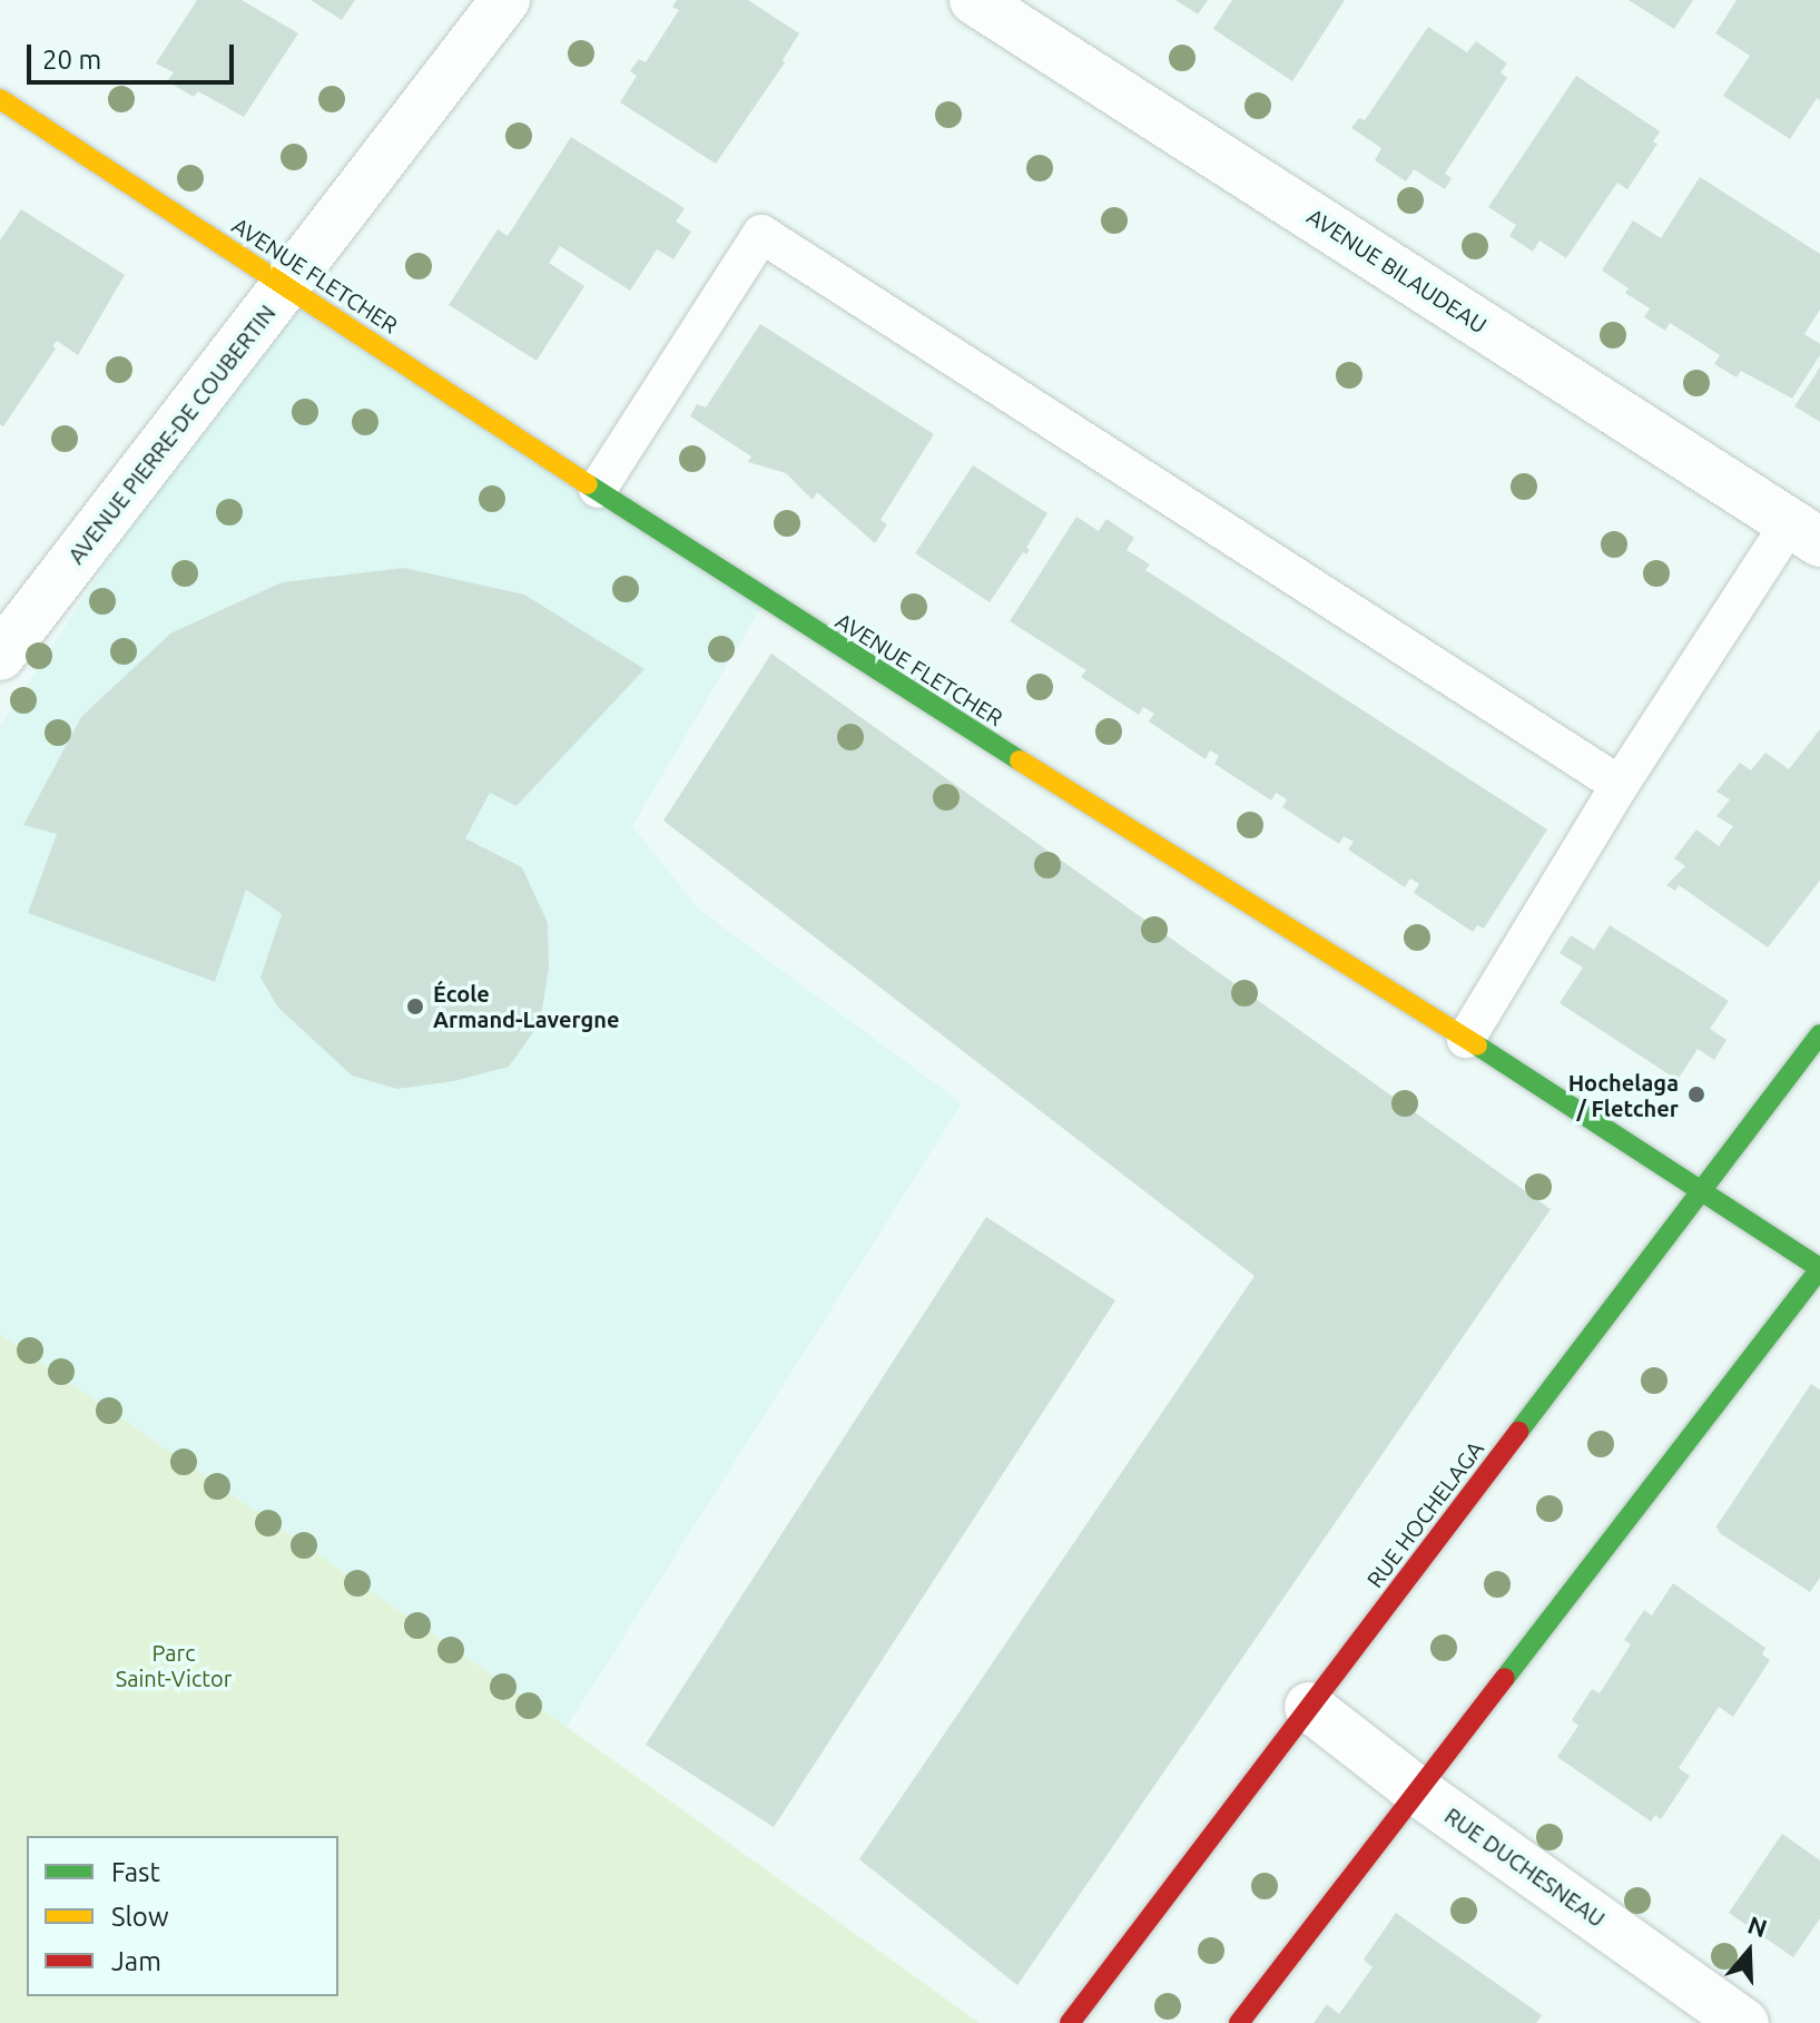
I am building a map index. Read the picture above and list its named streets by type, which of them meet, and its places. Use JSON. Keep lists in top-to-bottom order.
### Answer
{
  "streets": {
    "main road": ["AVENUE FLETCHER", "RUE HOCHELAGA"],
    "street": ["AVENUE BILAUDEAU", "AVENUE PIERRE-DE COUBERTIN", "RUE DUCHESNEAU"]
  },
  "crossings": [
    ["AVENUE FLETCHER", "AVENUE PIERRE-DE COUBERTIN"],
    ["AVENUE FLETCHER", "RUE HOCHELAGA"],
    ["RUE HOCHELAGA", "RUE DUCHESNEAU"]
  ],
  "parks": ["Parc Saint-Victor"],
  "places": ["École Armand-Lavergne", "Hochelaga / Fletcher"],
  "legend": ["Fast", "Slow", "Jam"],
  "scale_bar": "20 m",
  "north": "top"
}
